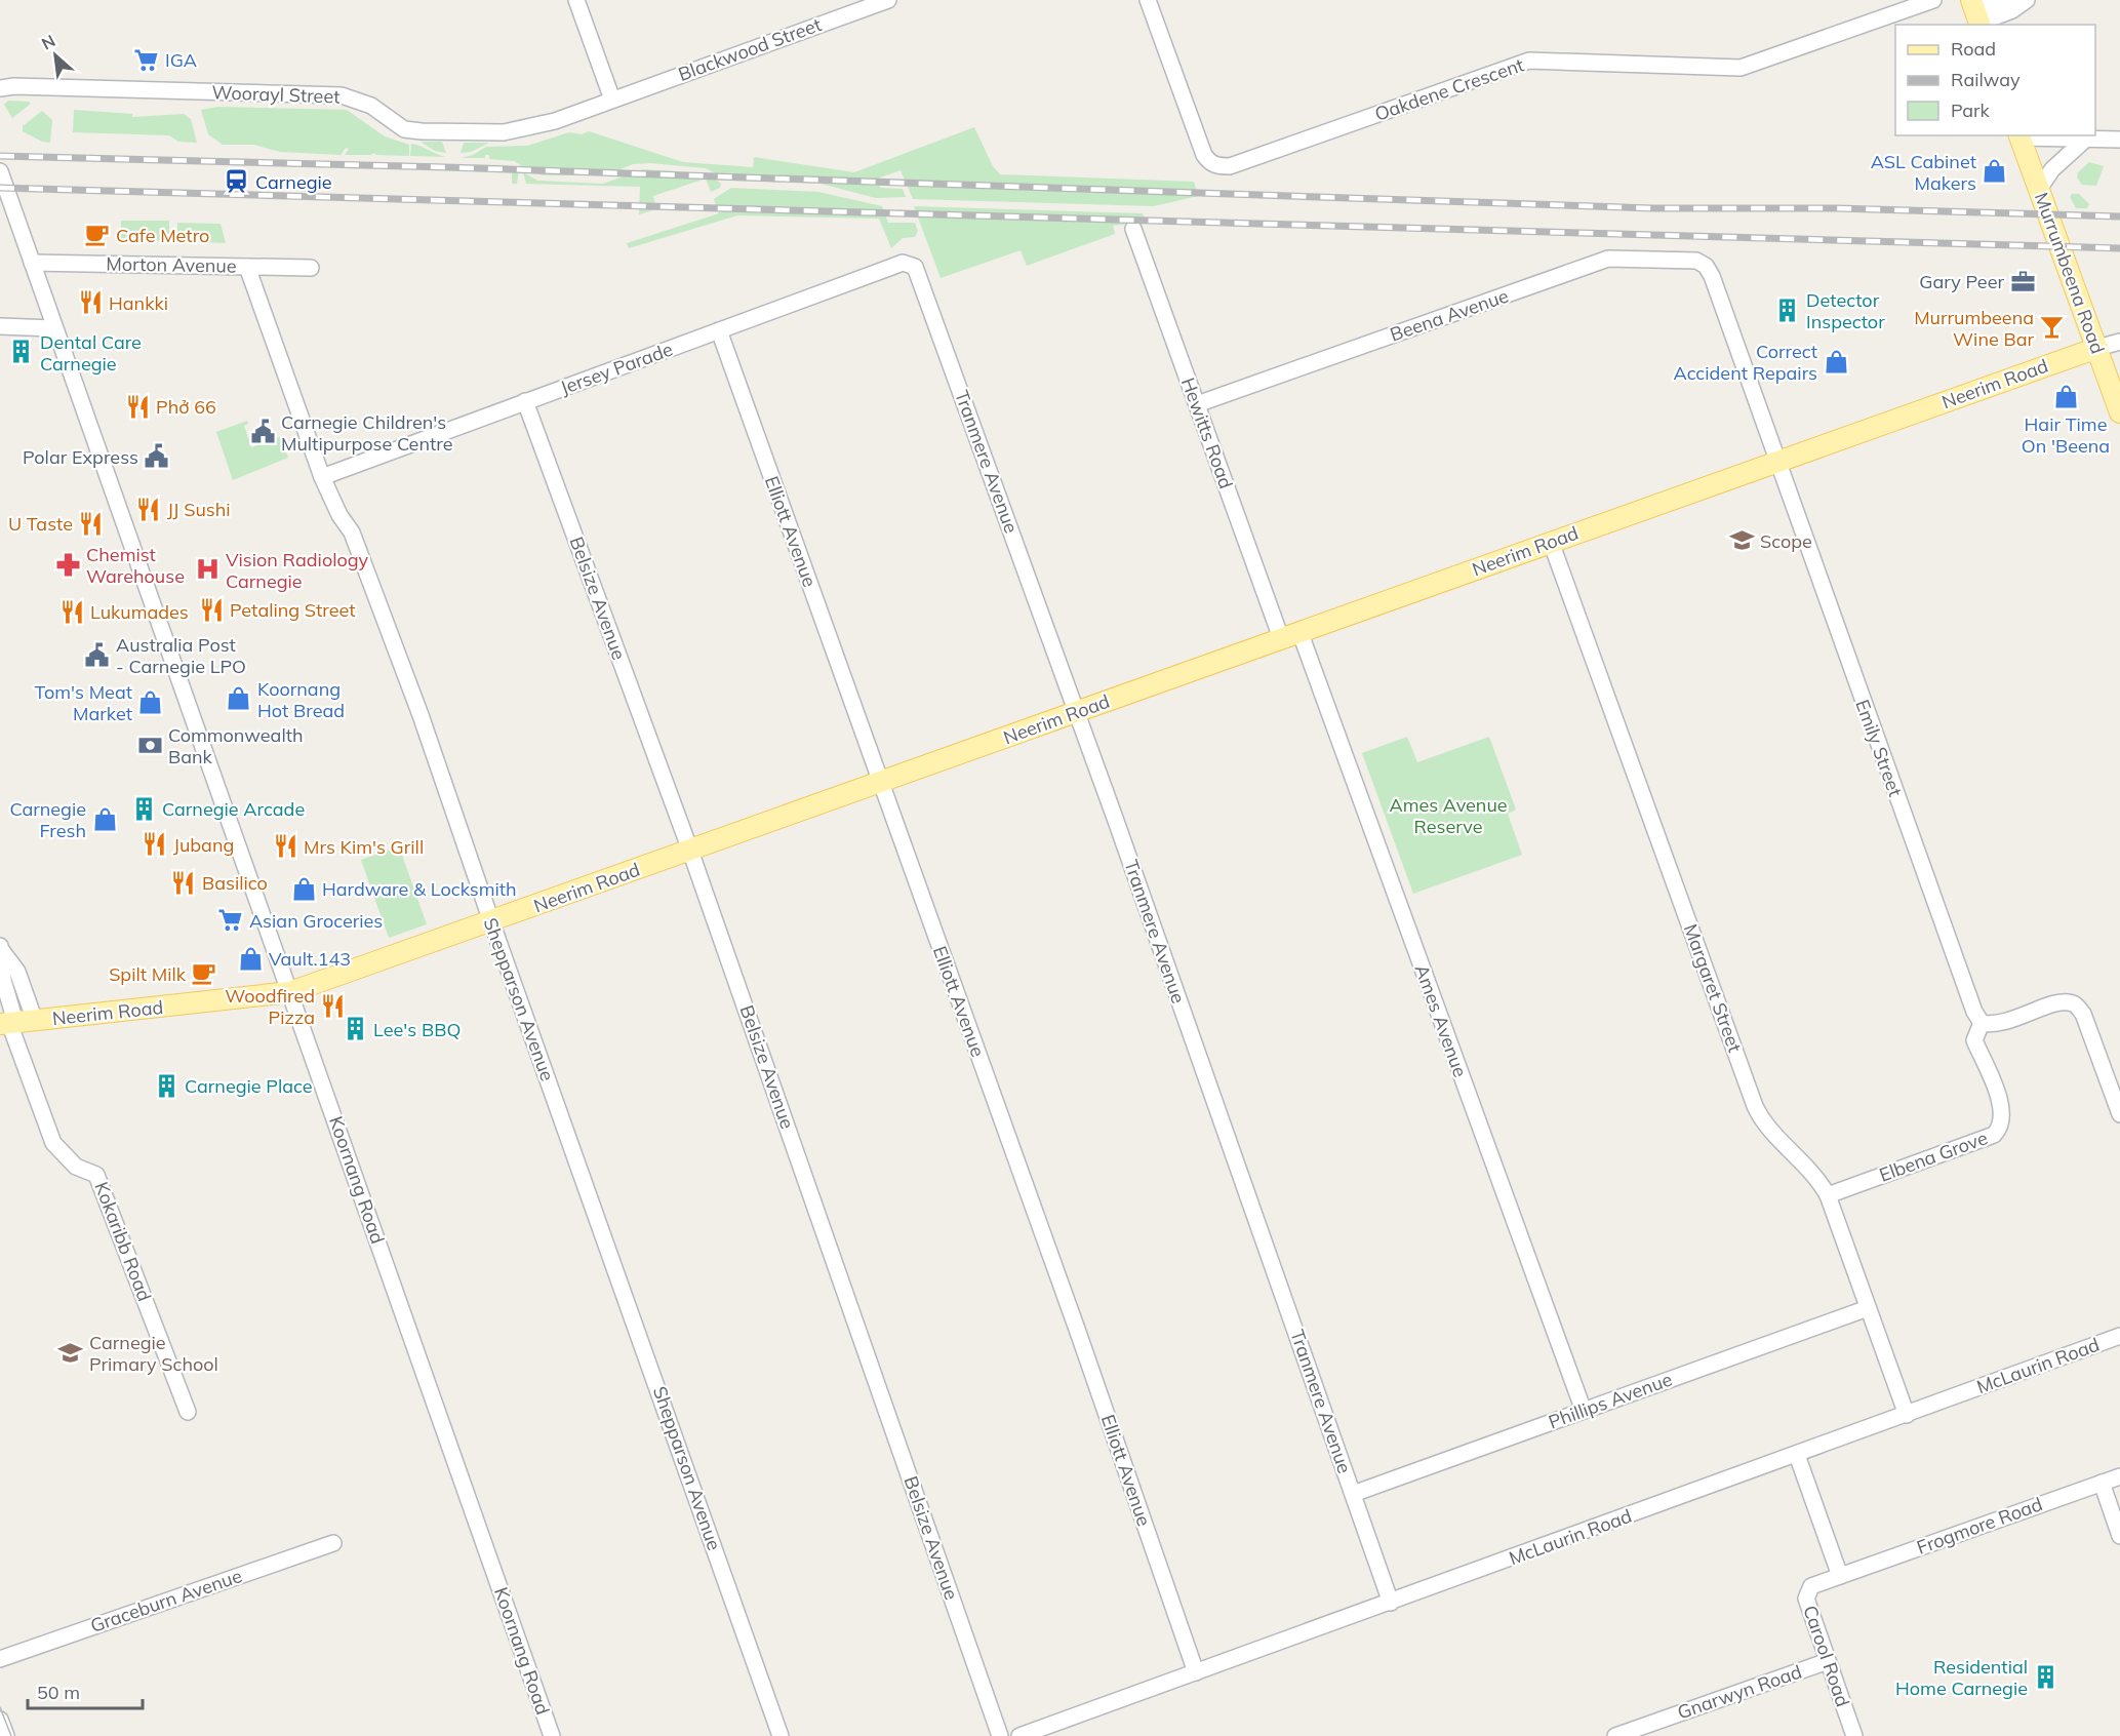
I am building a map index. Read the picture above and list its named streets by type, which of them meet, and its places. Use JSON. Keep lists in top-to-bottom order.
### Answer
{
  "streets": {
    "main road": ["Murrumbeena Road", "Neerim Road"],
    "street": [
      "Blackwood Street",
      "Oakdene Crescent",
      "Woorayl Street",
      "Morton Avenue",
      "Beena Avenue",
      "Jersey Parade",
      "Hewitts Road",
      "Tranmere Avenue",
      "Elliott Avenue",
      "Belsize Avenue",
      "Emily Street",
      "Margaret Street",
      "Shepparson Avenue",
      "Ames Avenue",
      "Elbena Grove",
      "Koornang Road",
      "Kokaribb Road",
      "McLaurin Road",
      "Phillips Avenue",
      "Frogmore Road",
      "Graceburn Avenue",
      "Carool Road",
      "Gnarwyn Road"
    ]
  },
  "crossings": [
    ["Blackwood Street", "Woorayl Street"],
    ["Morton Avenue", "Shepparson Avenue"],
    ["Morton Avenue", "Koornang Road"],
    ["Murrumbeena Road", "Neerim Road"],
    ["Beena Avenue", "Hewitts Road"],
    ["Beena Avenue", "Emily Street"],
    ["Jersey Parade", "Tranmere Avenue"],
    ["Jersey Parade", "Elliott Avenue"],
    ["Jersey Parade", "Belsize Avenue"],
    ["Jersey Parade", "Shepparson Avenue"],
    ["Neerim Road", "Hewitts Road"],
    ["Neerim Road", "Tranmere Avenue"],
    ["Neerim Road", "Elliott Avenue"],
    ["Neerim Road", "Belsize Avenue"],
    ["Neerim Road", "Emily Street"],
    ["Neerim Road", "Margaret Street"],
    ["Neerim Road", "Shepparson Avenue"],
    ["Neerim Road", "Ames Avenue"],
    ["Neerim Road", "Koornang Road"],
    ["Neerim Road", "Kokaribb Road"],
    ["Hewitts Road", "Ames Avenue"],
    ["Tranmere Avenue", "McLaurin Road"],
    ["Tranmere Avenue", "Phillips Avenue"],
    ["Elliott Avenue", "McLaurin Road"],
    ["Emily Street", "Elbena Grove"],
    ["Margaret Street", "Elbena Grove"],
    ["Margaret Street", "McLaurin Road"],
    ["Margaret Street", "Phillips Avenue"],
    ["Ames Avenue", "Phillips Avenue"],
    ["Frogmore Road", "Carool Road"],
    ["Carool Road", "Gnarwyn Road"]
  ],
  "parks": ["Ames Avenue Reserve"],
  "places": {
    "supermarket": ["IGA", "Asian Groceries"],
    "shop": [
      "ASL Cabinet Makers",
      "Correct Accident Repairs",
      "Hair Time On 'Beena",
      "Koornang Hot Bread",
      "Tom's Meat Market",
      "Carnegie Fresh",
      "Hardware & Locksmith",
      "Vault.143"
    ],
    "station": ["Carnegie"],
    "cafe": ["Cafe Metro", "Spilt Milk"],
    "office": ["Gary Peer"],
    "restaurant": [
      "Hankki",
      "Phở 66",
      "JJ Sushi",
      "U Taste",
      "Petaling Street",
      "Lukumades",
      "Jubang",
      "Mrs Kim's Grill",
      "Basilico",
      "Woodfired Pizza"
    ],
    "building": [
      "Detector Inspector",
      "Dental Care Carnegie",
      "Carnegie Arcade",
      "Lee's BBQ",
      "Carnegie Place",
      "Residential Home Carnegie"
    ],
    "bar": ["Murrumbeena Wine Bar"],
    "public building": ["Carnegie Children's Multipurpose Centre", "Polar Express", "Australia Post - Carnegie LPO"],
    "school or university": ["Scope", "Carnegie Primary School"],
    "pharmacy": ["Chemist Warehouse"],
    "hospital": ["Vision Radiology Carnegie"],
    "bank": ["Commonwealth Bank"]
  },
  "legend": ["Road", "Railway", "Park"],
  "scale_bar": "50 m",
  "north": "top left"
}
